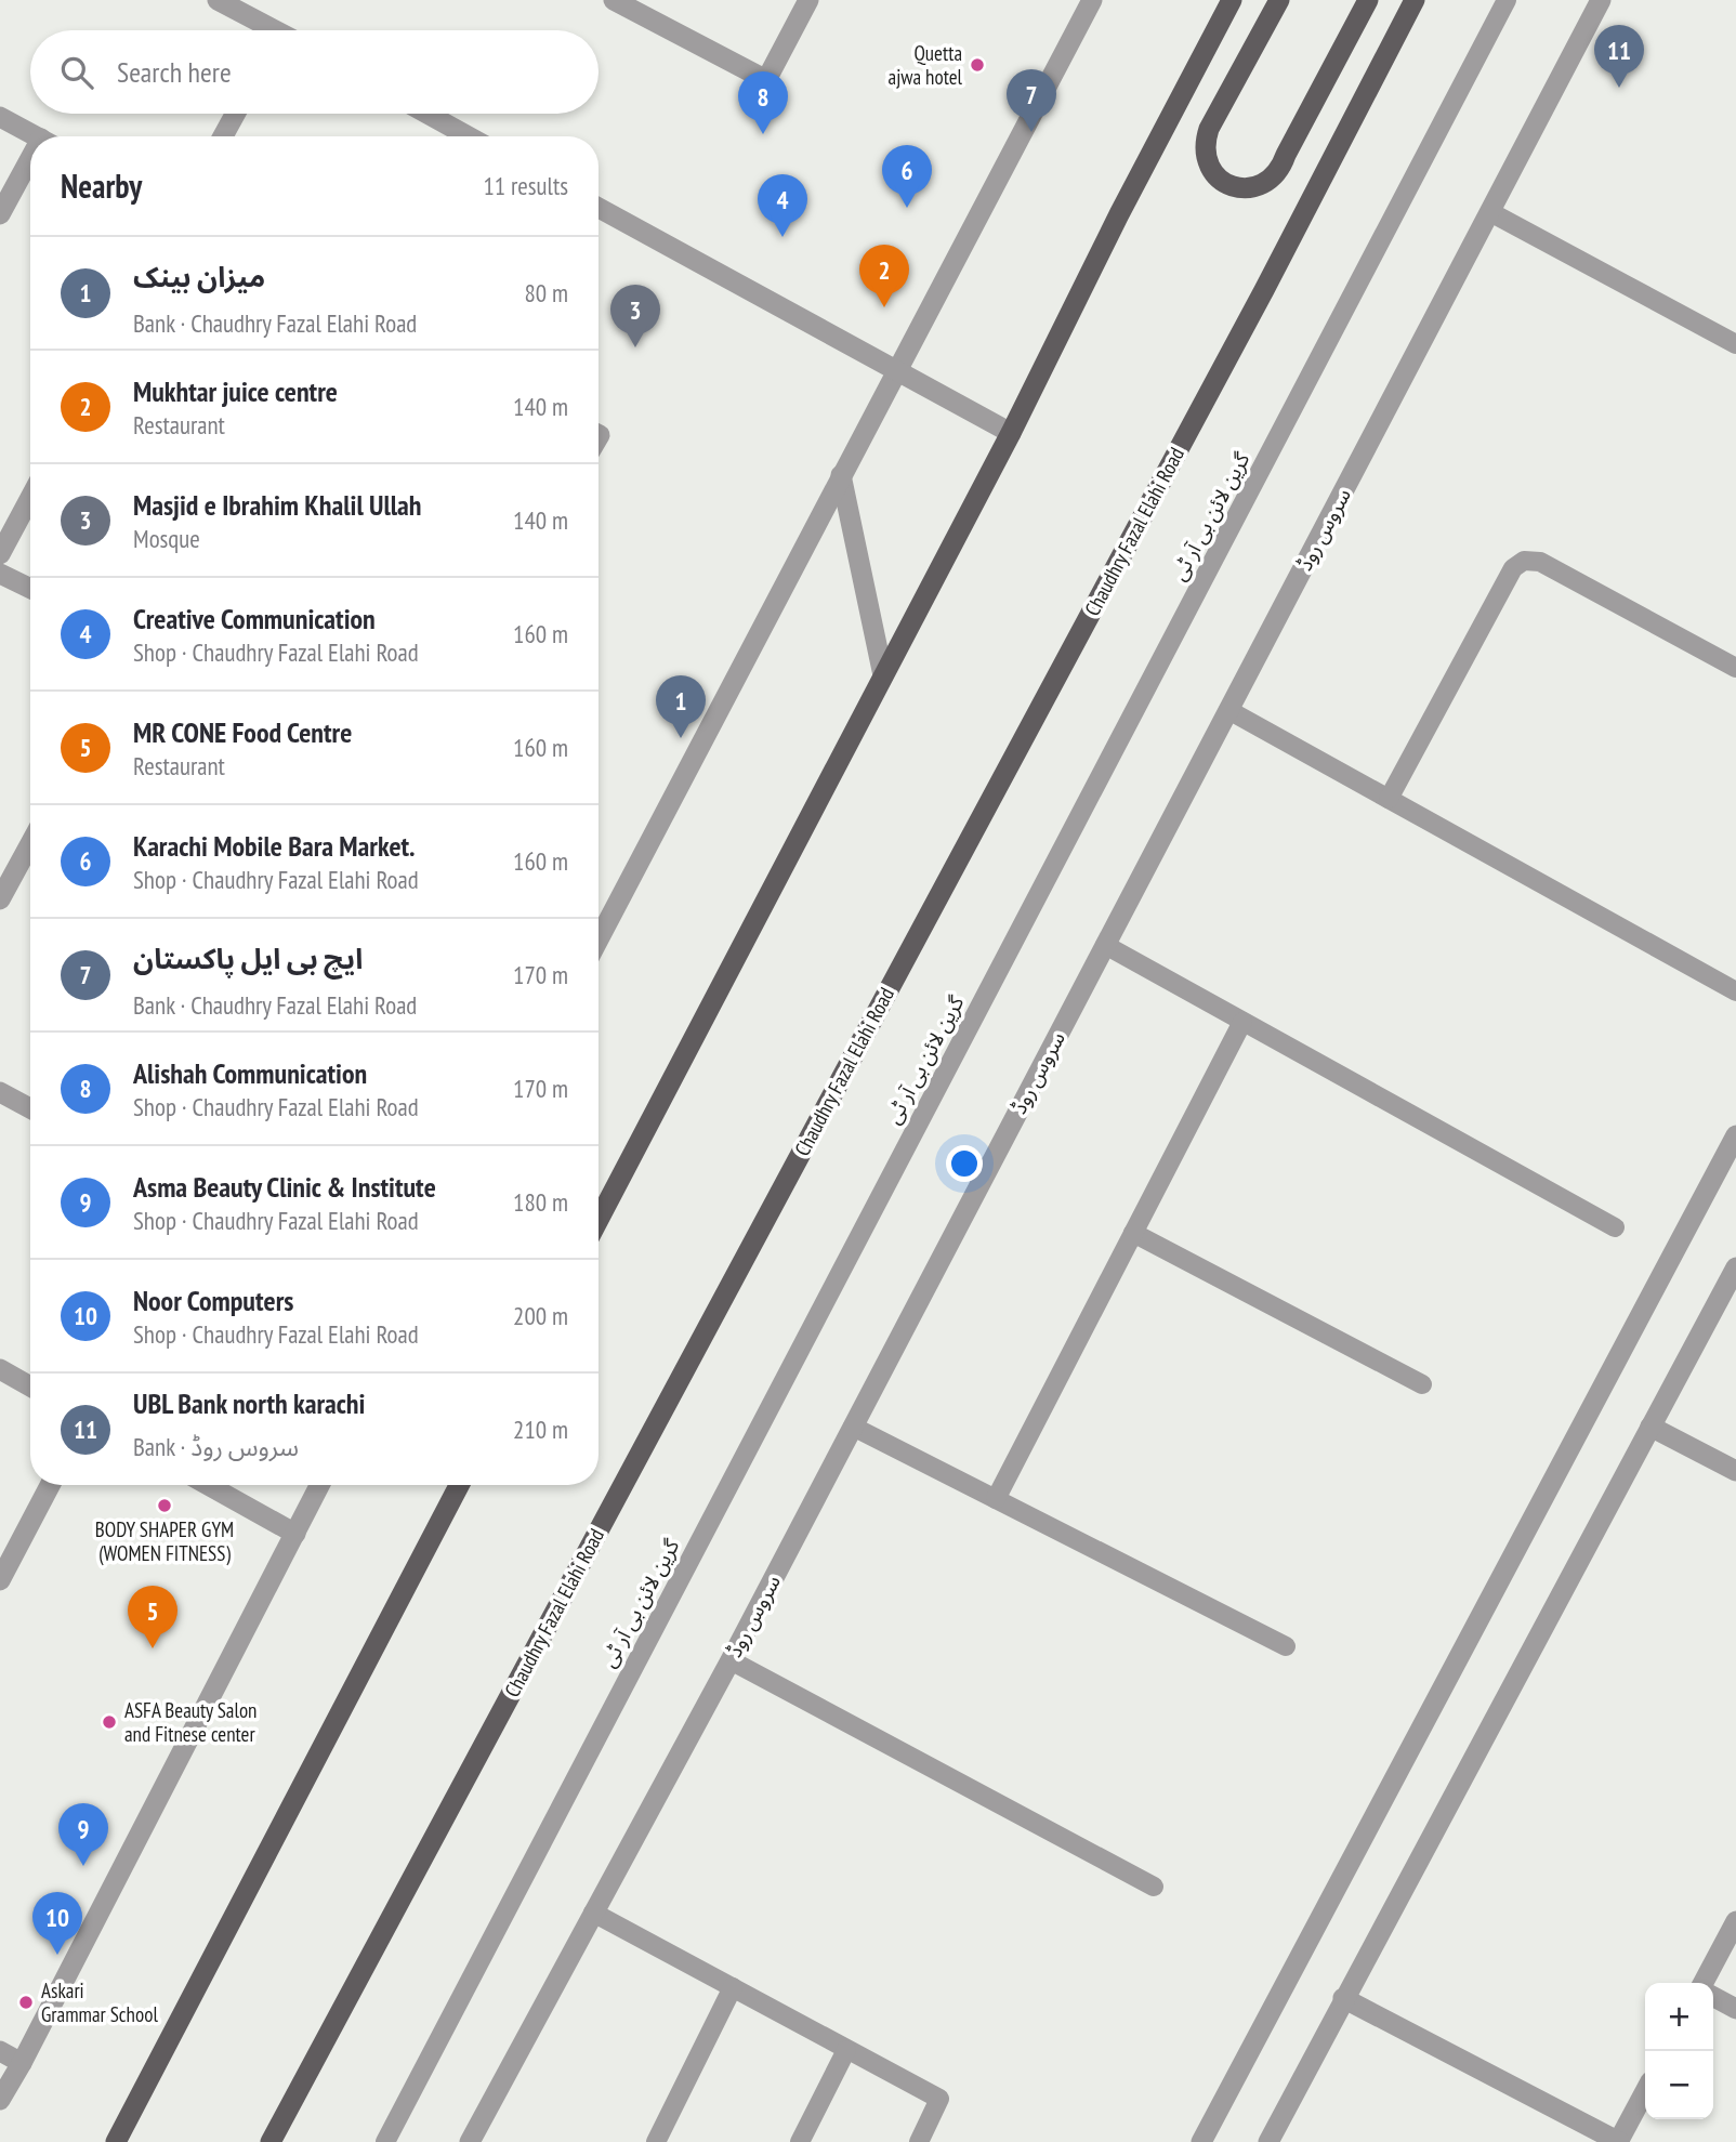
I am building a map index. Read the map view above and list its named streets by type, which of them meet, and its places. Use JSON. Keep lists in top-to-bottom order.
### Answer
{
  "streets": {
    "main road": ["Chaudhry Fazal Elahi Road"],
    "street": ["سروس روڈ"],
    "lane": ["گرین لائن بی آر ٹی"]
  },
  "places": [
    "Quetta ajwa hotel",
    "BODY SHAPER GYM (WOMEN FITNESS)",
    "ASFA Beauty Salon and Fitnese center",
    "Askari Grammar School"
  ],
  "page": {
    "pins": [
      "11",
      "7",
      "8",
      "6",
      "4",
      "2",
      "3",
      "1",
      "5",
      "9",
      "10"
    ],
    "search": "Search here",
    "heading": ["Nearby", "11 results"],
    "list": [
      {
        "mark": "1",
        "name": "میزان بینک",
        "note": "Bank · Chaudhry Fazal Elahi Road",
        "value": "80 m"
      },
      {
        "mark": "2",
        "name": "Mukhtar juice centre",
        "note": "Restaurant",
        "value": "140 m"
      },
      {
        "mark": "3",
        "name": "Masjid e Ibrahim Khalil Ullah",
        "note": "Mosque",
        "value": "140 m"
      },
      {
        "mark": "4",
        "name": "Creative Communication",
        "note": "Shop · Chaudhry Fazal Elahi Road",
        "value": "160 m"
      },
      {
        "mark": "5",
        "name": "MR CONE Food Centre",
        "note": "Restaurant",
        "value": "160 m"
      },
      {
        "mark": "6",
        "name": "Karachi Mobile Bara Market.",
        "note": "Shop · Chaudhry Fazal Elahi Road",
        "value": "160 m"
      },
      {
        "mark": "7",
        "name": "ایچ بی ایل پاکستان",
        "note": "Bank · Chaudhry Fazal Elahi Road",
        "value": "170 m"
      },
      {
        "mark": "8",
        "name": "Alishah Communication",
        "note": "Shop · Chaudhry Fazal Elahi Road",
        "value": "170 m"
      },
      {
        "mark": "9",
        "name": "Asma Beauty Clinic & Institute",
        "note": "Shop · Chaudhry Fazal Elahi Road",
        "value": "180 m"
      },
      {
        "mark": "10",
        "name": "Noor Computers",
        "note": "Shop · Chaudhry Fazal Elahi Road",
        "value": "200 m"
      },
      {
        "mark": "11",
        "name": "UBL Bank north karachi",
        "note": "Bank · سروس روڈ",
        "value": "210 m"
      }
    ],
    "map_buttons": ["+", "−"]
  }
}
